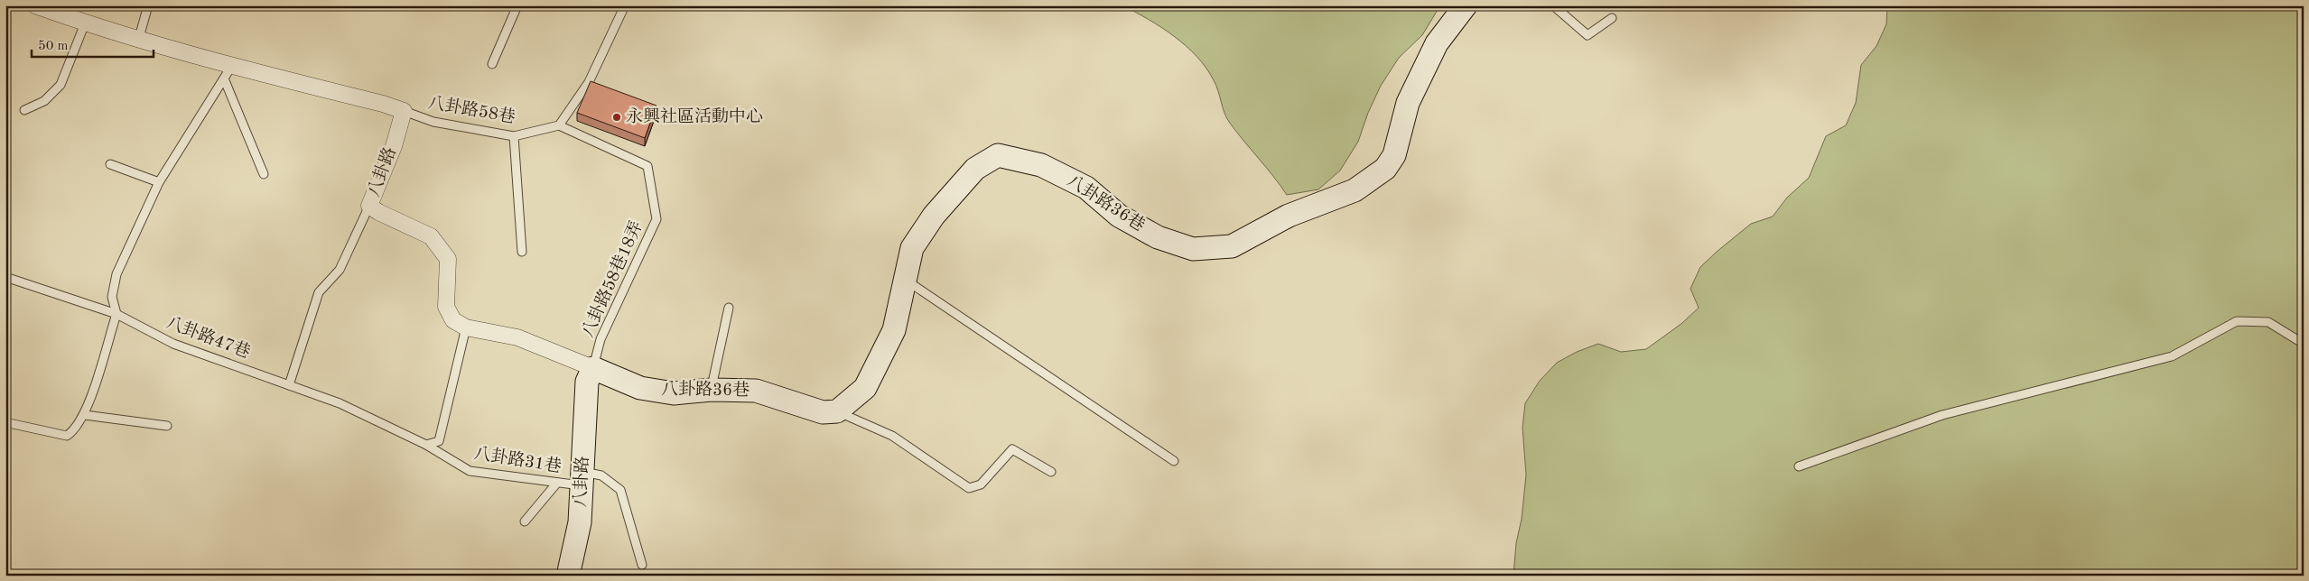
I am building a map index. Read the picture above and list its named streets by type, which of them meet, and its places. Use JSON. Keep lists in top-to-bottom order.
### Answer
{
  "streets": {
    "street": ["八卦路", "八卦路36巷"],
    "lane": [
      "八卦路58巷",
      "八卦路58巷18弄",
      "八卦路47巷",
      "八卦路31巷"
    ]
  },
  "crossings": [
    ["八卦路58巷", "八卦路"],
    ["八卦路58巷", "八卦路58巷18弄"],
    ["八卦路", "八卦路36巷"],
    ["八卦路", "八卦路58巷18弄"],
    ["八卦路", "八卦路31巷"],
    ["八卦路36巷", "八卦路58巷18弄"],
    ["八卦路47巷", "八卦路31巷"]
  ],
  "places": ["永興社區活動中心"],
  "scale_bar": "50 m"
}
